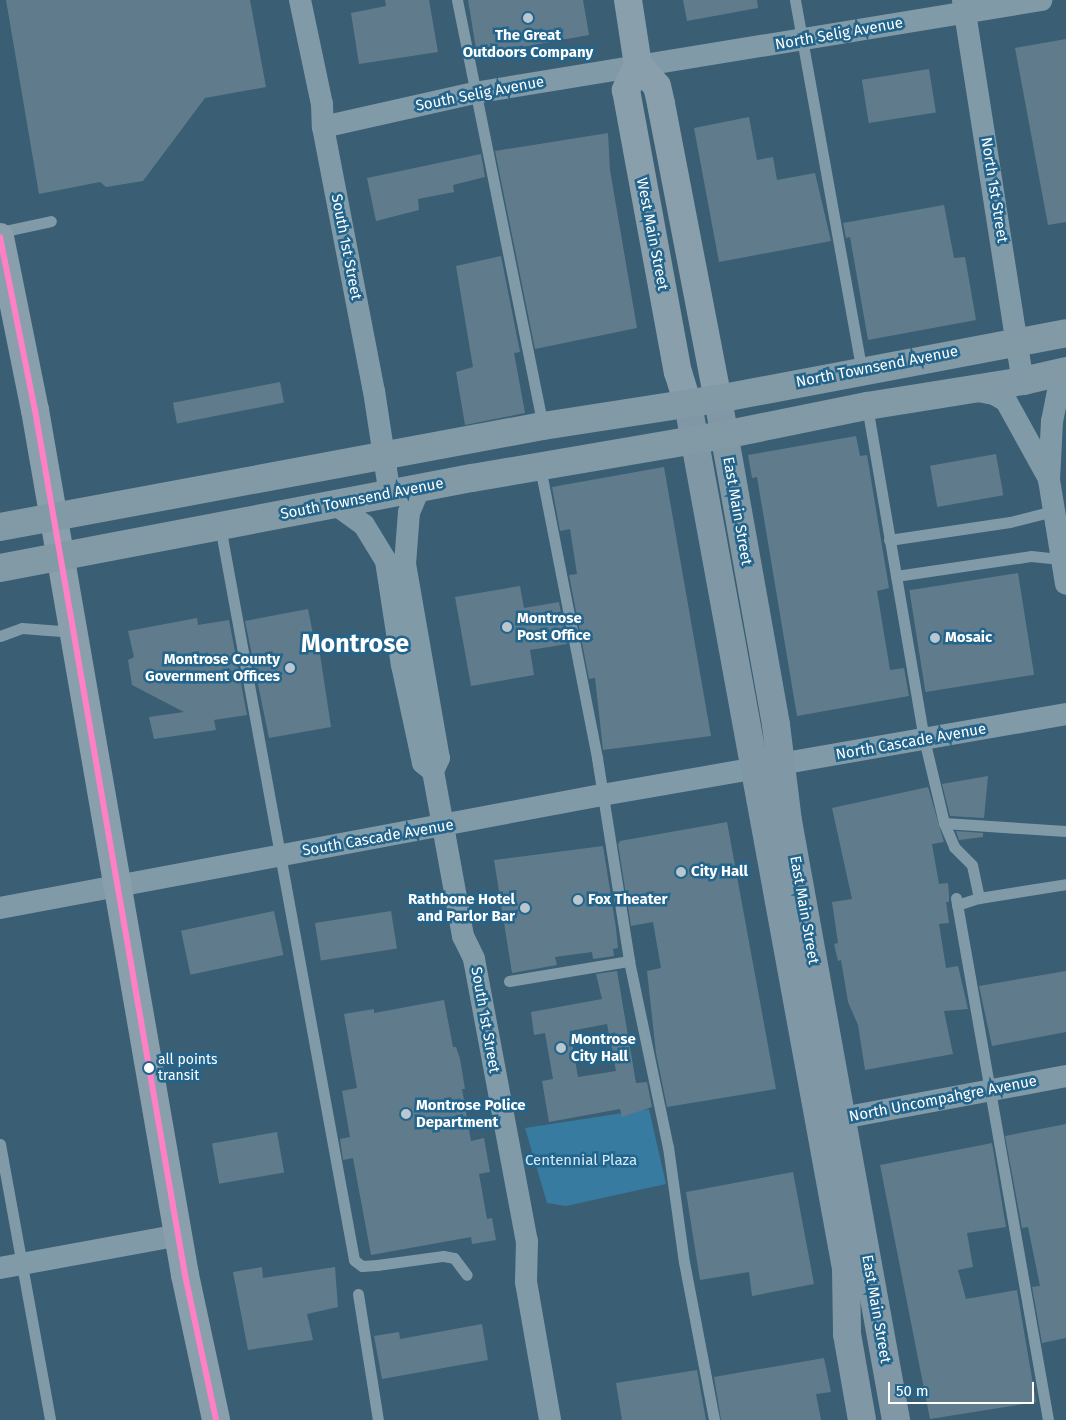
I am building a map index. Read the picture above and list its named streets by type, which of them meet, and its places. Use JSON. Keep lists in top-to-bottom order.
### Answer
{
  "streets": {
    "highway": ["North Townsend Avenue", "South Townsend Avenue"],
    "main road": ["East Main Street"],
    "street": [
      "North Selig Avenue",
      "South Selig Avenue",
      "North 1st Street",
      "West Main Street",
      "South 1st Street",
      "North Cascade Avenue",
      "South Cascade Avenue",
      "North Uncompahgre Avenue"
    ]
  },
  "crossings": [
    ["North Selig Avenue", "South Selig Avenue"],
    ["North Selig Avenue", "North 1st Street"],
    ["North Selig Avenue", "West Main Street"],
    ["South Selig Avenue", "West Main Street"],
    ["South Selig Avenue", "South 1st Street"],
    ["North 1st Street", "North Townsend Avenue"],
    ["West Main Street", "North Townsend Avenue"],
    ["West Main Street", "East Main Street"],
    ["South 1st Street", "South Townsend Avenue"],
    ["South 1st Street", "South Cascade Avenue"],
    ["North Townsend Avenue", "East Main Street"],
    ["South Townsend Avenue", "East Main Street"],
    ["East Main Street", "North Cascade Avenue"],
    ["East Main Street", "South Cascade Avenue"],
    ["East Main Street", "North Uncompahgre Avenue"],
    ["North Cascade Avenue", "South Cascade Avenue"]
  ],
  "districts": ["Montrose"],
  "parks": ["Centennial Plaza"],
  "places": [
    "The Great Outdoors Company",
    "Montrose Post Office",
    "Mosaic",
    "Montrose County Government Offices",
    "City Hall",
    "Fox Theater",
    "Rathbone Hotel and Parlor Bar",
    "Montrose City Hall",
    "all points transit",
    "Montrose Police Department"
  ],
  "scale_bar": "50 m"
}
